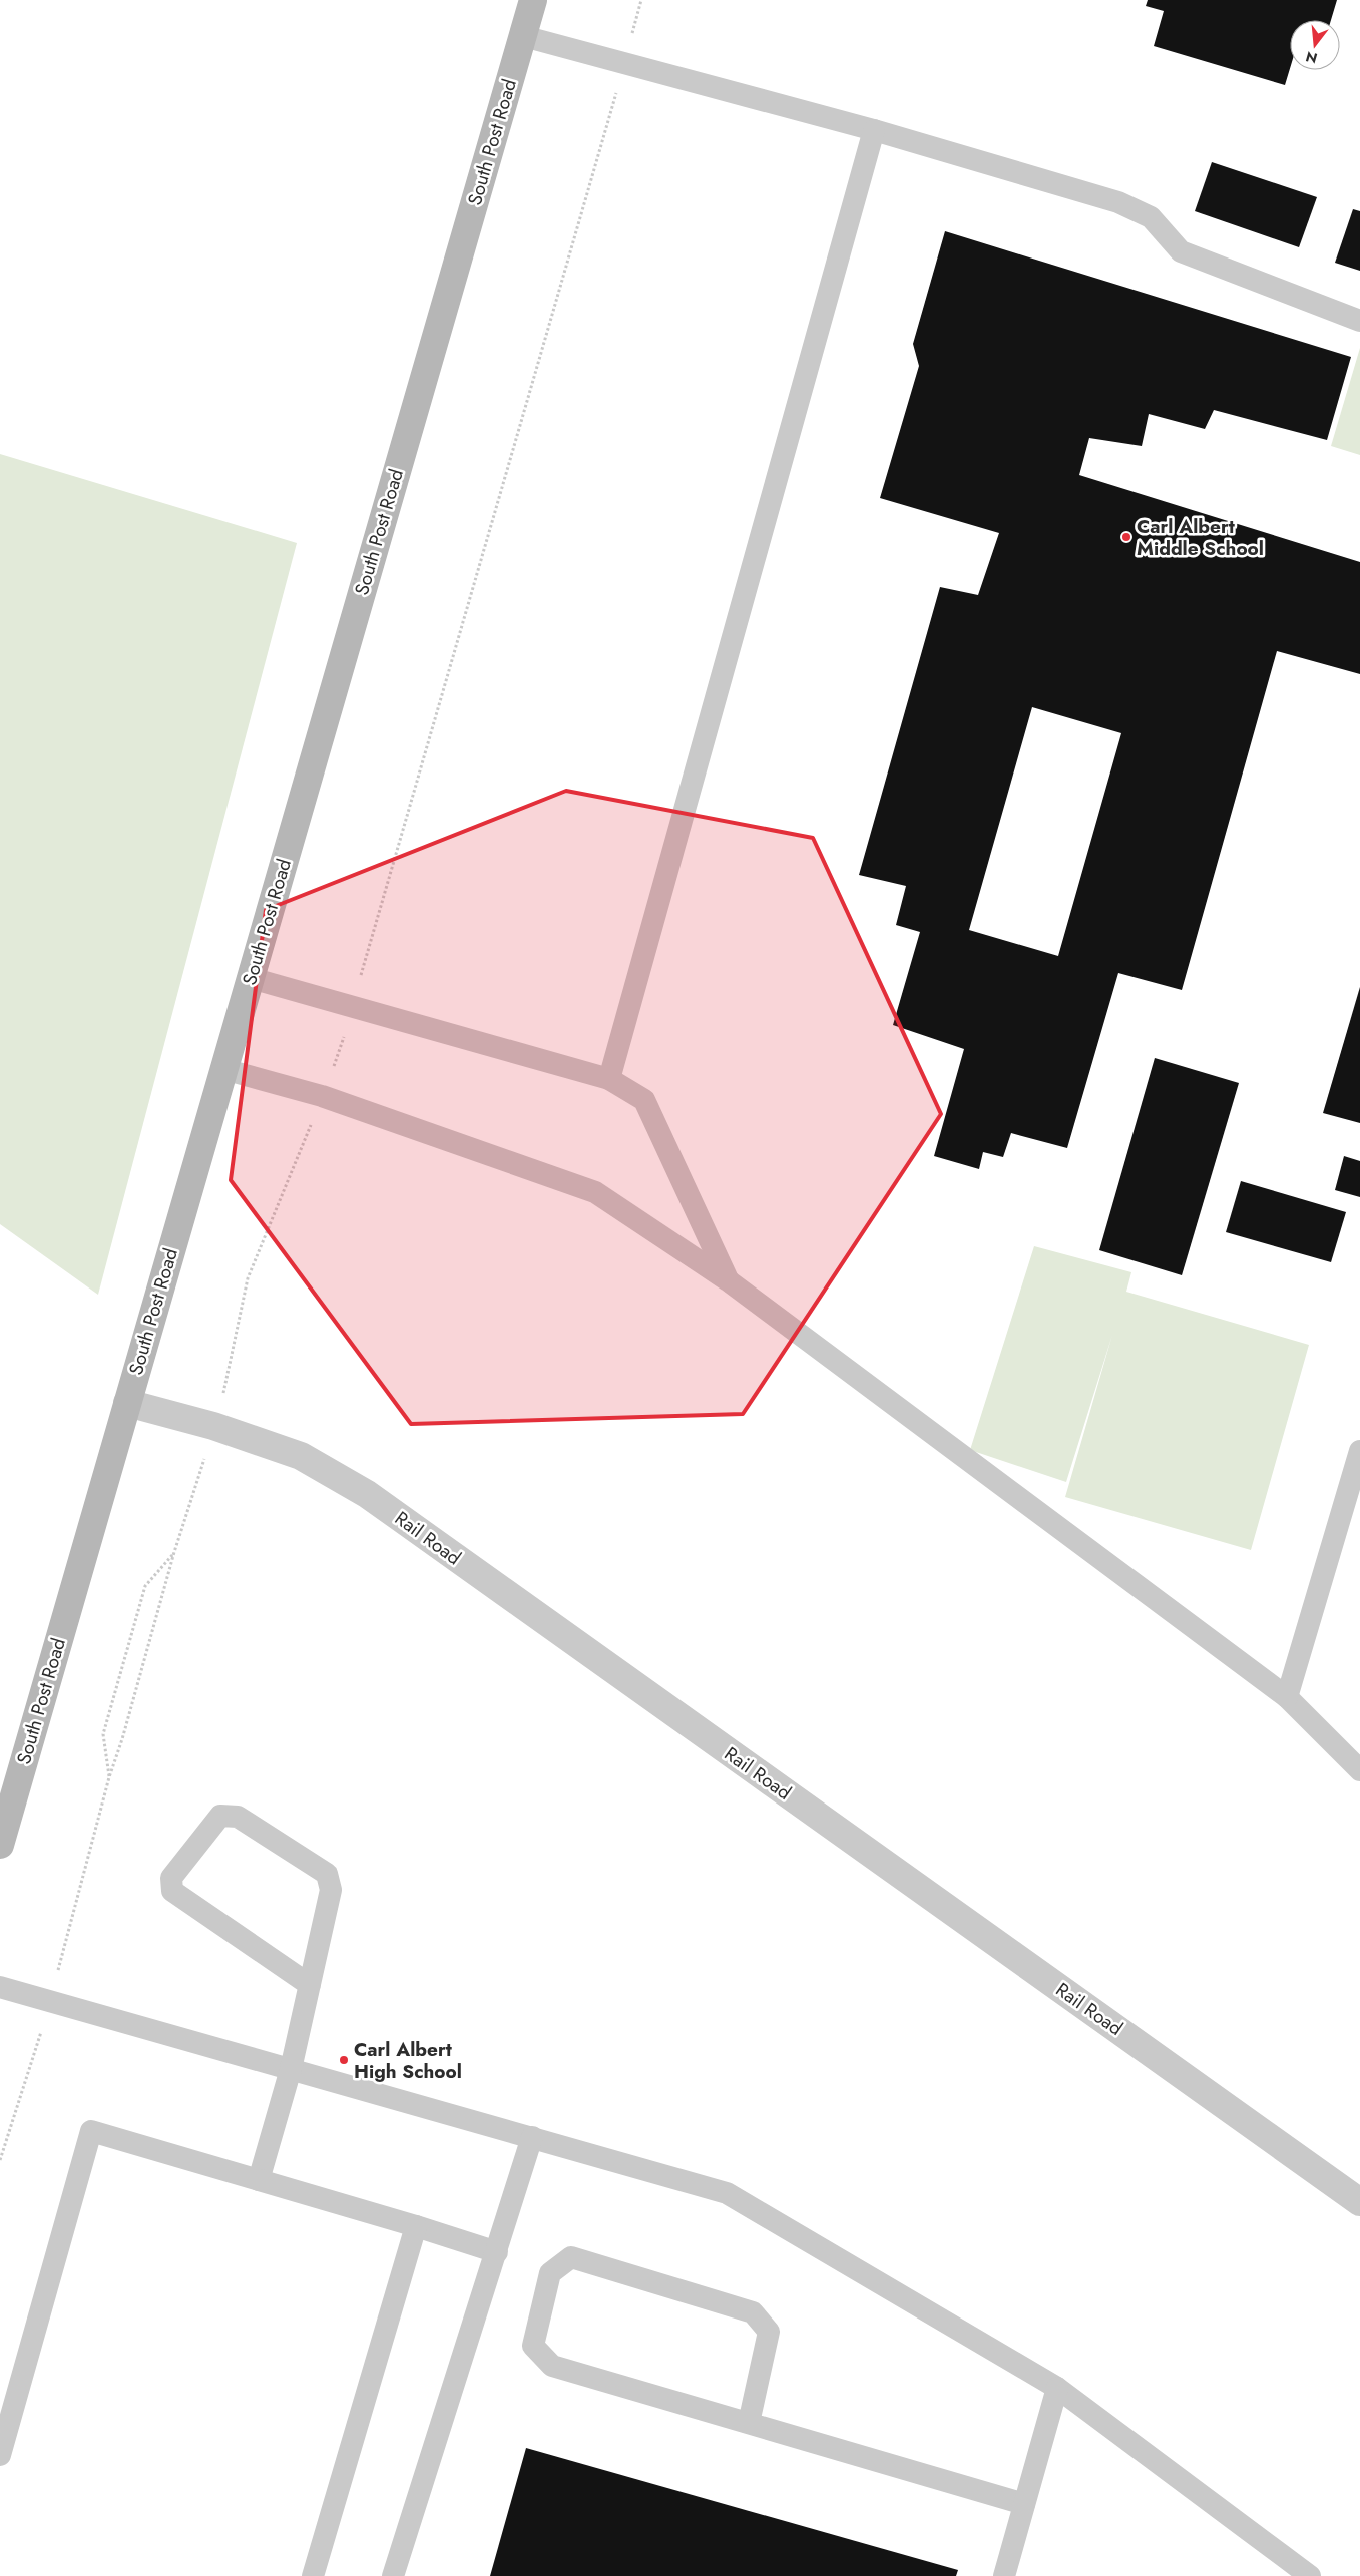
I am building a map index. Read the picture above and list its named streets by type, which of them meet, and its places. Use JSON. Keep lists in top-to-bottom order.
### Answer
{
  "streets": {
    "main road": ["South Post Road"],
    "street": ["Rail Road"]
  },
  "crossings": [
    ["South Post Road", "Rail Road"]
  ],
  "places": ["Carl Albert Middle School", "Carl Albert High School"],
  "north": "bottom"
}
